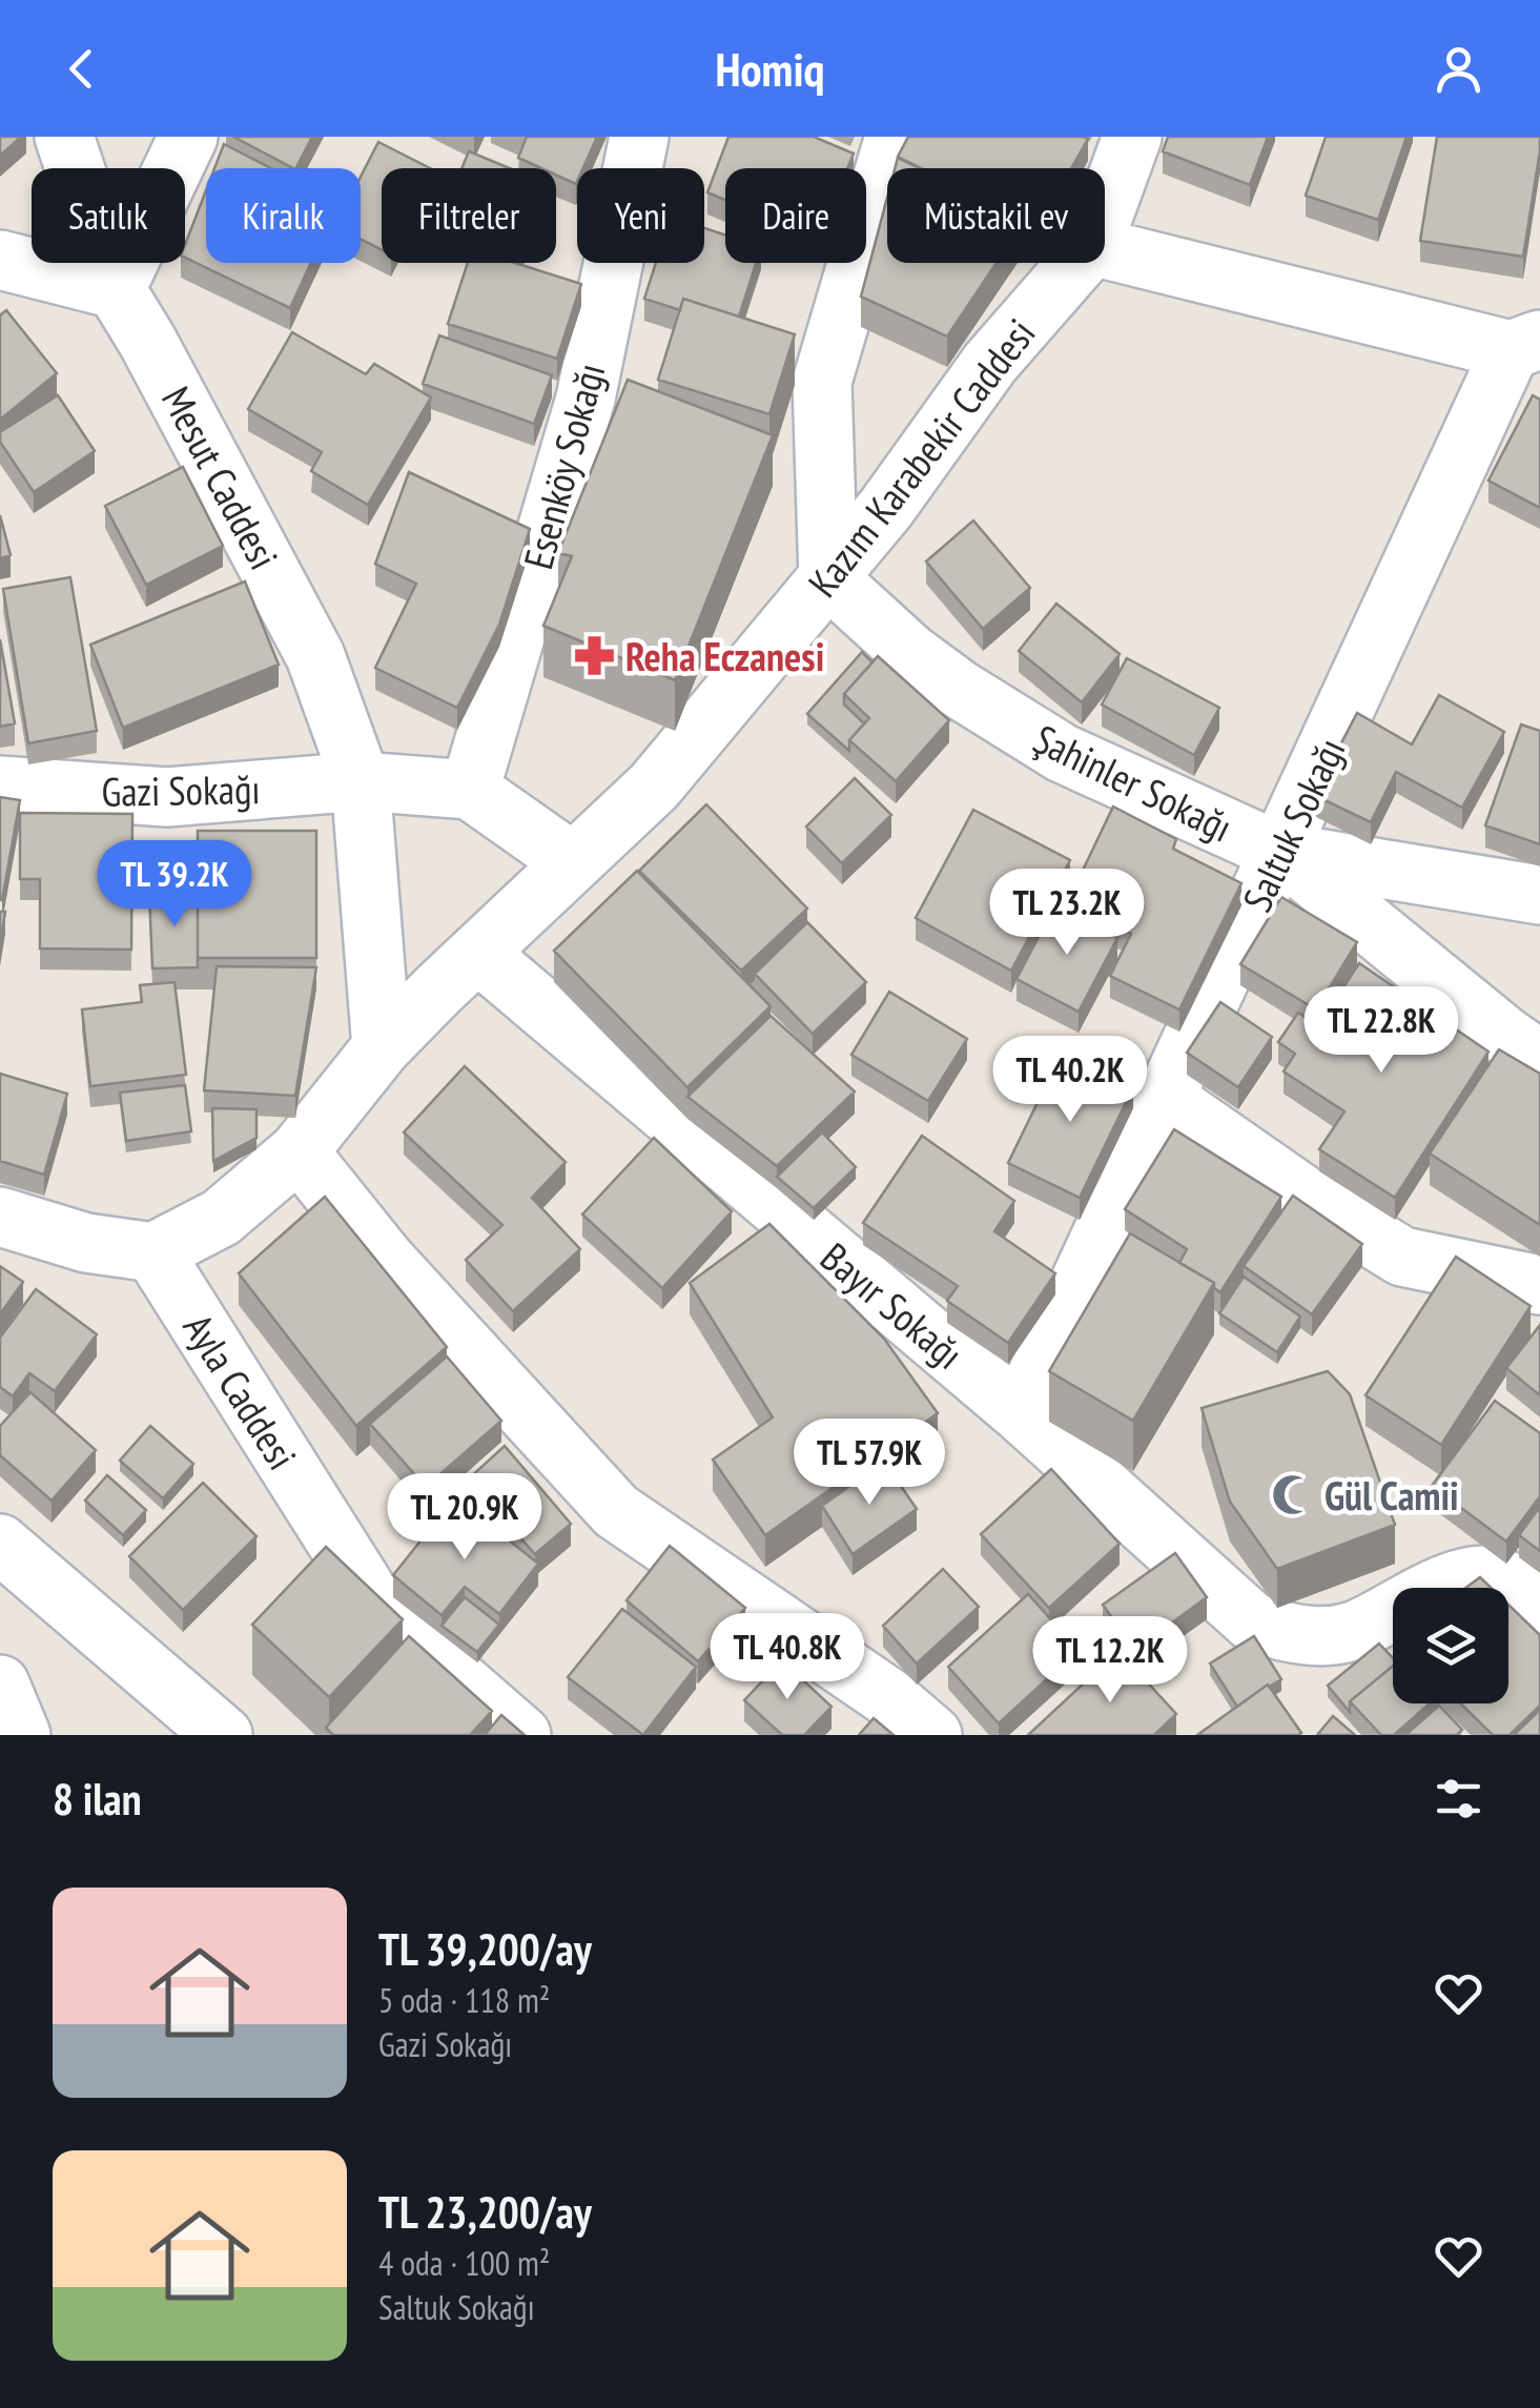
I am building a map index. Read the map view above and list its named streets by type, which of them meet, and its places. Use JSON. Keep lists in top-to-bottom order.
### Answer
{
  "streets": {
    "street": [
      "Kazım Karabekir Caddesi",
      "Esenköy Sokağı",
      "Mesut Caddesi",
      "Şahinler Sokağı",
      "Gazi Sokağı",
      "Saltuk Sokağı",
      "Bayır Sokağı",
      "Ayla Caddesi"
    ]
  },
  "crossings": [
    ["Kazım Karabekir Caddesi", "Mesut Caddesi"],
    ["Kazım Karabekir Caddesi", "Şahinler Sokağı"],
    ["Kazım Karabekir Caddesi", "Bayır Sokağı"],
    ["Kazım Karabekir Caddesi", "Ayla Caddesi"],
    ["Esenköy Sokağı", "Gazi Sokağı"],
    ["Mesut Caddesi", "Gazi Sokağı"],
    ["Şahinler Sokağı", "Saltuk Sokağı"],
    ["Saltuk Sokağı", "Bayır Sokağı"]
  ],
  "places": {
    "pharmacy": ["Reha Eczanesi"],
    "mosque": ["Gül Camii"]
  },
  "page": {
    "header": "Homiq",
    "chip": [
      "Satılık",
      "Kiralık",
      "Filtreler",
      "Yeni",
      "Daire",
      "Müstakil ev"
    ],
    "price": [
      "TL 39.2K",
      "TL 23.2K",
      "TL 22.8K",
      "TL 40.2K",
      "TL 57.9K",
      "TL 20.9K",
      "TL 40.8K",
      "TL 12.2K"
    ],
    "heading": "8 ilan",
    "list": [
      {
        "name": "TL 39,200/ay",
        "note": "5 oda · 118 m² · Gazi Sokağı"
      },
      {
        "name": "TL 23,200/ay",
        "note": "4 oda · 100 m² · Saltuk Sokağı"
      }
    ]
  }
}
